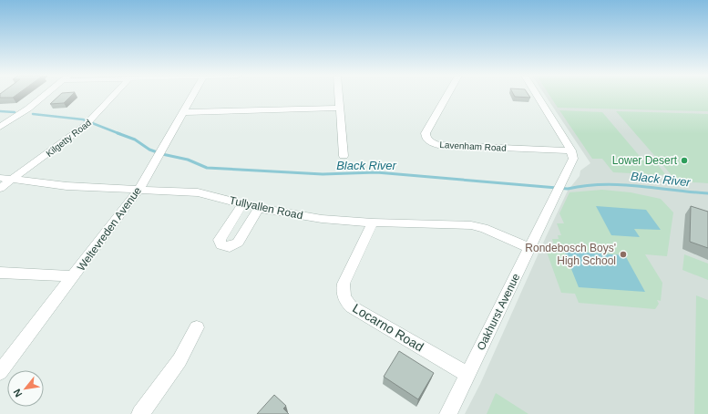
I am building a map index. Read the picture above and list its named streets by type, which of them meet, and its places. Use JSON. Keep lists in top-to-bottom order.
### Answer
{
  "streets": {
    "street": [
      "Kilgetty Road",
      "Lavenham Road",
      "Tullyallen Road",
      "Weltevreden Avenue",
      "Oakhurst Avenue",
      "Locarno Road"
    ]
  },
  "crossings": [
    ["Kilgetty Road", "Tullyallen Road"],
    ["Lavenham Road", "Oakhurst Avenue"],
    ["Tullyallen Road", "Weltevreden Avenue"],
    ["Tullyallen Road", "Oakhurst Avenue"],
    ["Tullyallen Road", "Locarno Road"],
    ["Oakhurst Avenue", "Locarno Road"]
  ],
  "water": ["Black River"],
  "places": ["Lower Desert", "Rondebosch Boys' High School"],
  "north": "bottom left"
}
